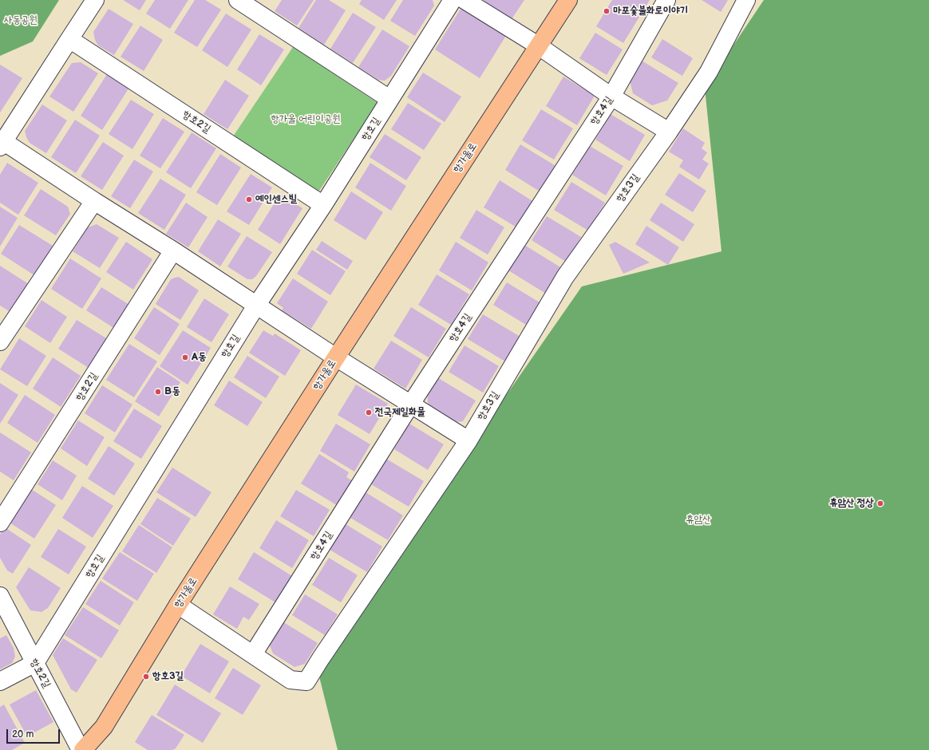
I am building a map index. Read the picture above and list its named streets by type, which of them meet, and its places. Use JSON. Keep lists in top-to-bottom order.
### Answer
{
  "streets": {
    "main road": ["항가울로"],
    "street": [
      "항호4길",
      "항호2길",
      "항호길",
      "항호3길"
    ]
  },
  "crossings": [
    ["항호4길", "항호3길"],
    ["항호2길", "항호길"],
    ["항가울로", "항호3길"]
  ],
  "parks": ["사동공원", "항가울 어린이공원", "휴암산"],
  "places": [
    "마포숯불화로이야기",
    "예인센스빌",
    "A동",
    "B동",
    "전국제일화물",
    "휴암산 정상",
    "항호3길"
  ],
  "scale_bar": "20 m"
}
